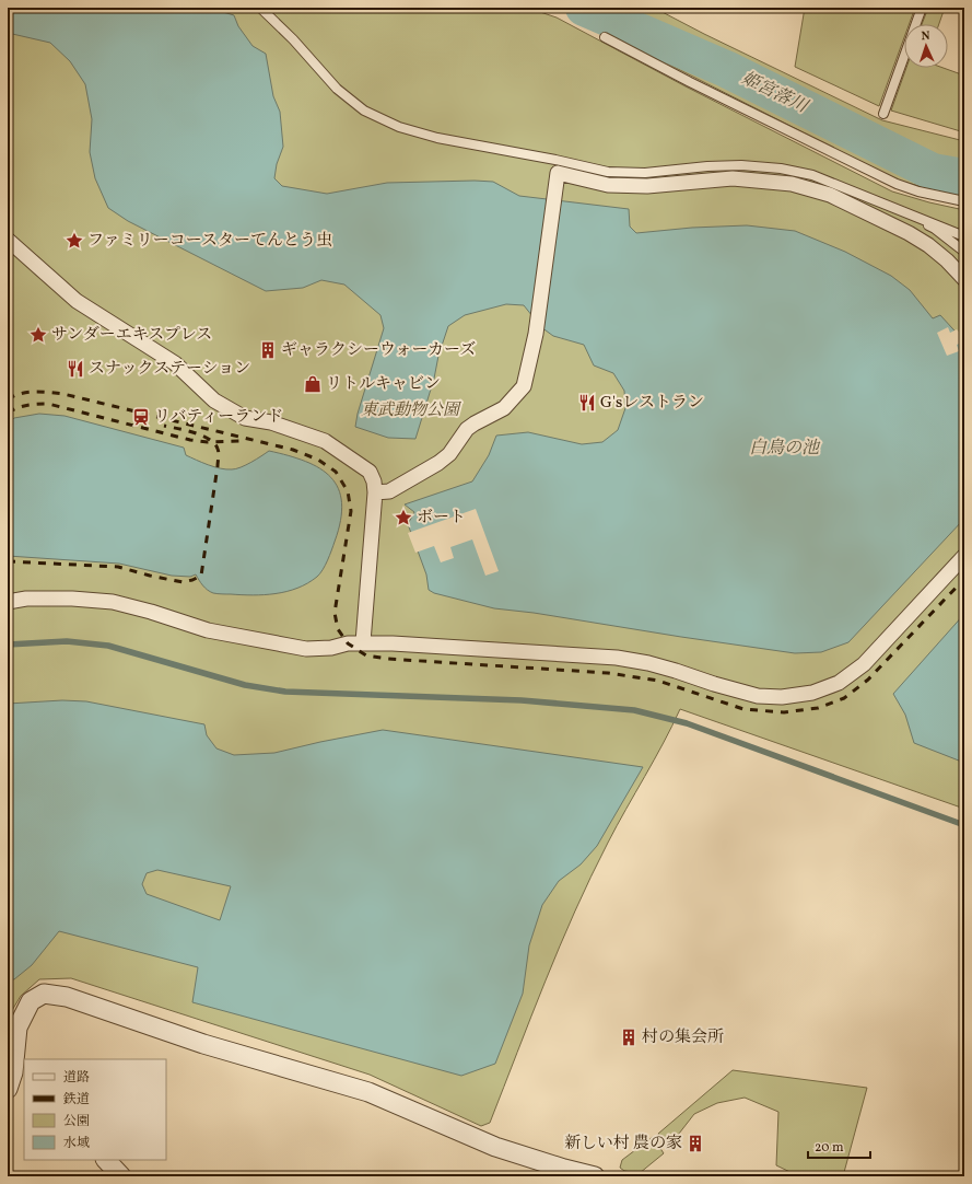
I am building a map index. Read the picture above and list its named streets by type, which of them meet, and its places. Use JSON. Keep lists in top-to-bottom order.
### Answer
{
  "water": ["姫宮落川", "白鳥の池"],
  "parks": ["東武動物公園"],
  "places": {
    "place": ["ファミリーコースターてんとう虫", "サンダーエキスプレス", "ボート"],
    "building": ["ギャラクシーウォーカーズ", "村の集会所", "新しい村 農の家"],
    "restaurant": ["スナックステーション", "G'sレストラン"],
    "shop": ["リトルキャビン"],
    "station": ["リバティーランド"]
  },
  "legend": [
    "道路",
    "鉄道",
    "公園",
    "水域"
  ],
  "scale_bar": "20 m",
  "north": "top"
}
